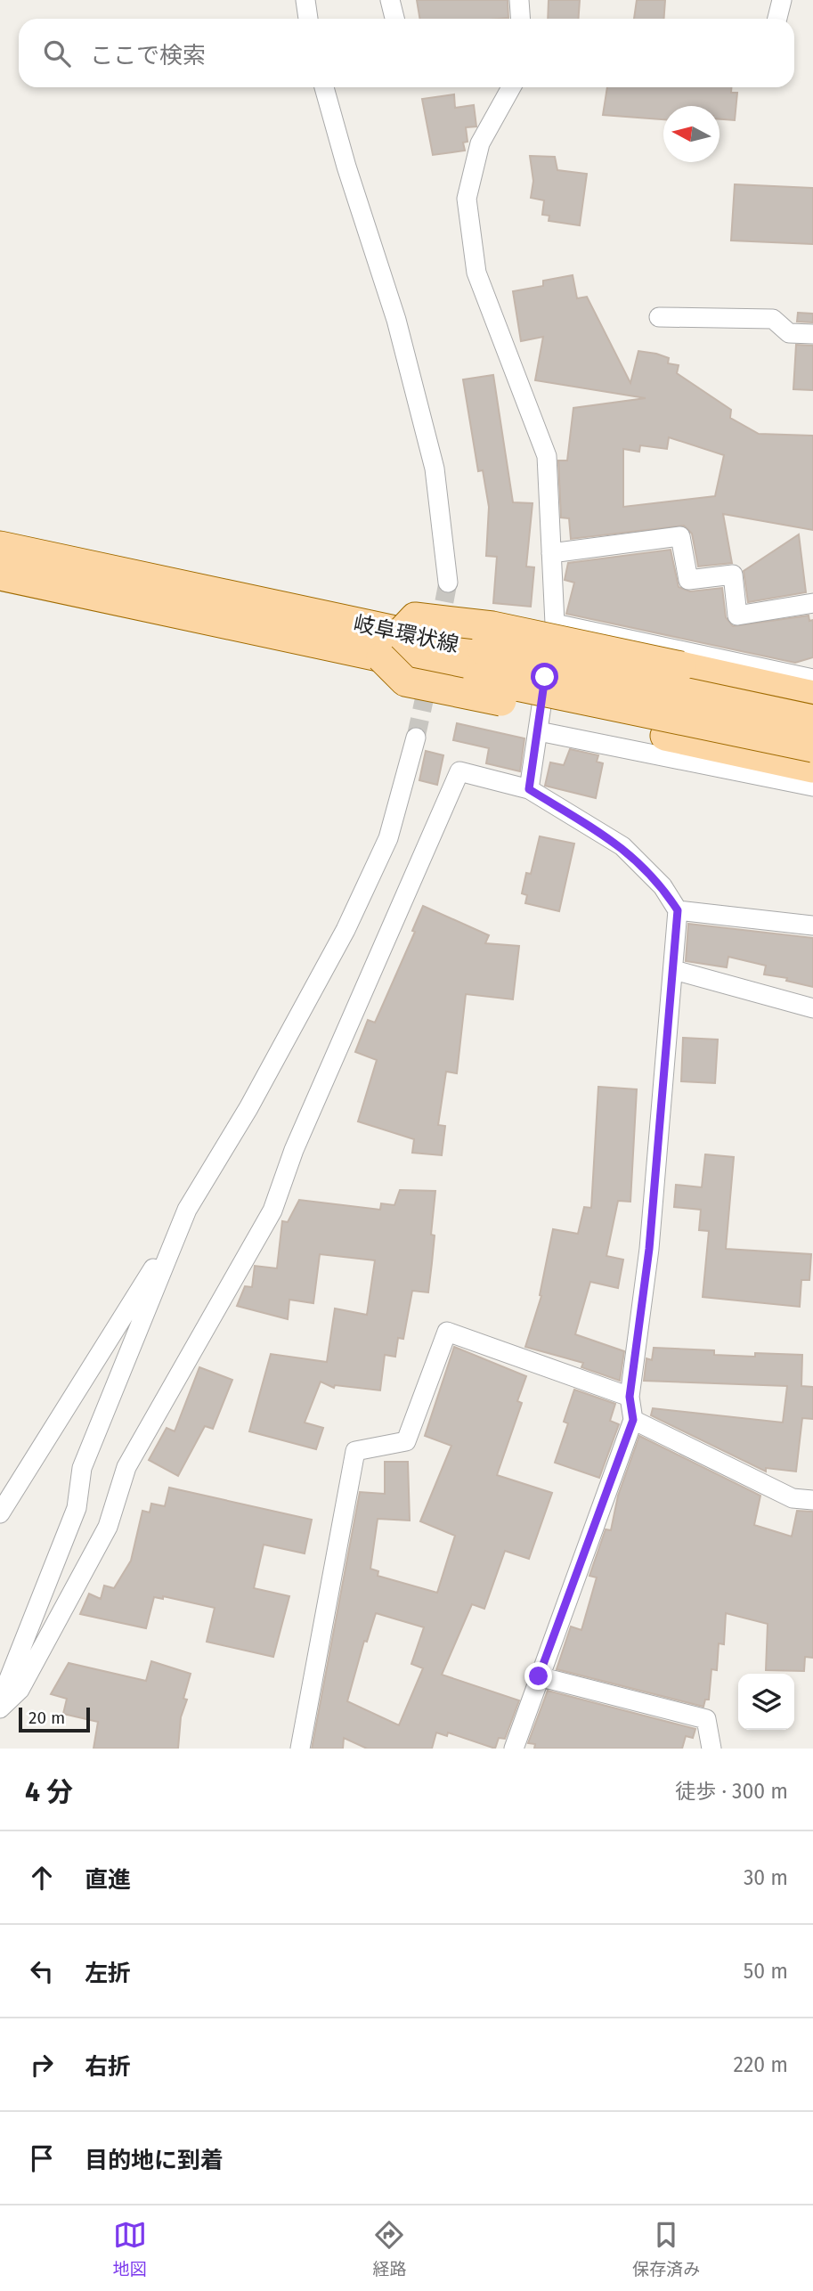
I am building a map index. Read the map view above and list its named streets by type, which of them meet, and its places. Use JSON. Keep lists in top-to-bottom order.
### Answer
{
  "streets": {
    "main road": ["岐阜環状線"]
  },
  "scale_bar": "20 m",
  "north": "left",
  "page": {
    "search": "ここで検索",
    "scale": "20 m",
    "heading": ["4 分", "徒歩 · 300 m"],
    "list": [
      ["直進", "30 m"],
      ["左折", "50 m"],
      ["右折", "220 m"],
      "目的地に到着"
    ],
    "nav": ["地図", "経路", "保存済み"]
  }
}
